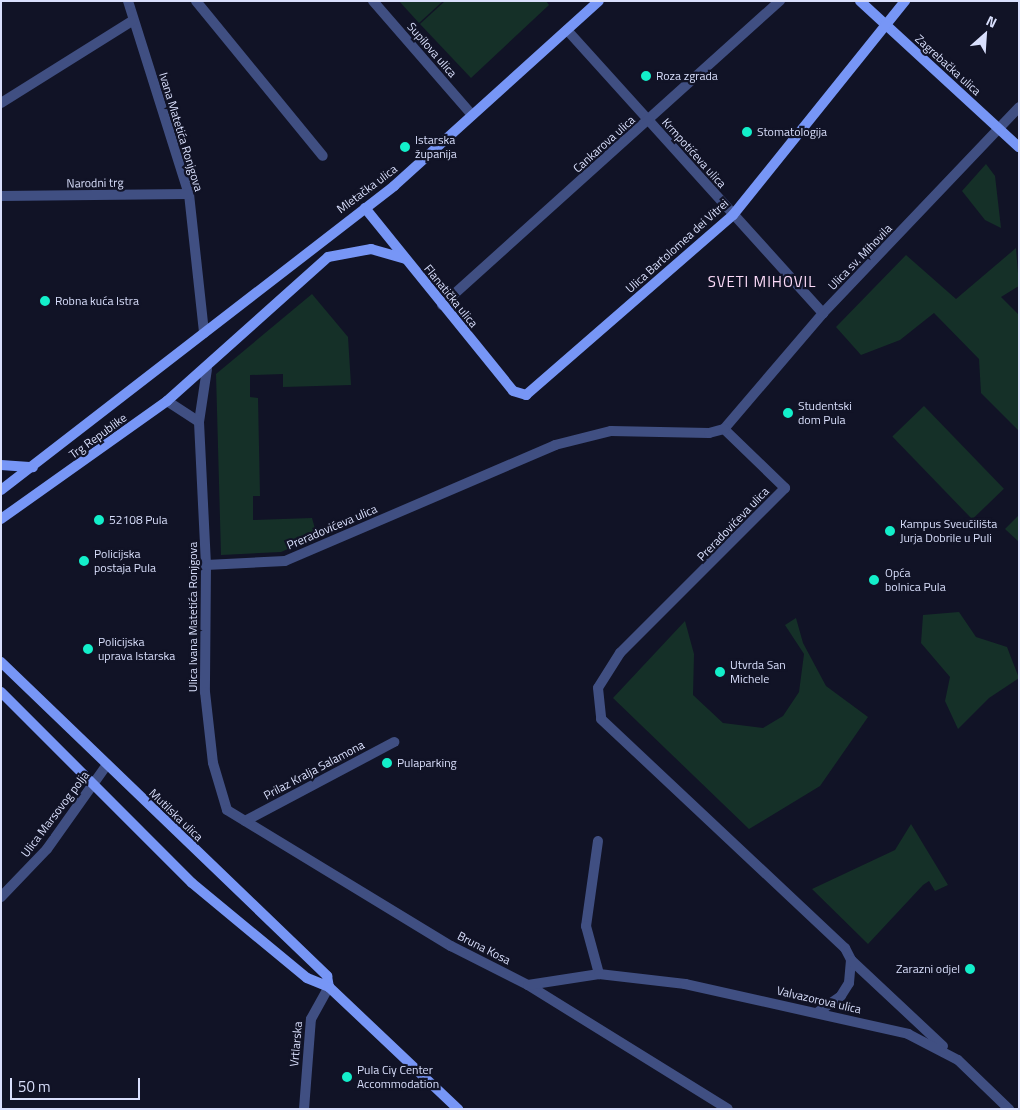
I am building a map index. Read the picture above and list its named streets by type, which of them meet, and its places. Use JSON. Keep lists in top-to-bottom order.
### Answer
{
  "streets": {
    "main road": [
      "Zagrebačka ulica",
      "Mletačka ulica",
      "Ulica Bartolomea dei Vitrei",
      "Flanatička ulica",
      "Trg Republike",
      "Mutilska ulica"
    ],
    "street": [
      "Supilova ulica",
      "Ivana Matetića Ronjgova",
      "Cankarova ulica",
      "Krmpotićeva ulica",
      "Narodni trg",
      "Ulica sv. Mihovila",
      "Preradovićeva ulica",
      "Ulica Ivana Matetića Ronjgova",
      "Prilaz Kralja Salamona",
      "Ulica Marsovog polja",
      "Bruna Kosa",
      "Valvazorova ulica",
      "Vrtlarska"
    ]
  },
  "crossings": [
    ["Supilova ulica", "Mletačka ulica"],
    ["Zagrebačka ulica", "Ulica Bartolomea dei Vitrei"],
    ["Zagrebačka ulica", "Ulica sv. Mihovila"],
    ["Ivana Matetića Ronjgova", "Narodni trg"],
    ["Ivana Matetića Ronjgova", "Mletačka ulica"],
    ["Cankarova ulica", "Krmpotićeva ulica"],
    ["Cankarova ulica", "Flanatička ulica"],
    ["Krmpotićeva ulica", "Mletačka ulica"],
    ["Krmpotićeva ulica", "Ulica Bartolomea dei Vitrei"],
    ["Krmpotićeva ulica", "Ulica sv. Mihovila"],
    ["Mletačka ulica", "Flanatička ulica"],
    ["Mletačka ulica", "Trg Republike"],
    ["Ulica Bartolomea dei Vitrei", "Flanatička ulica"],
    ["Ulica sv. Mihovila", "Preradovićeva ulica"],
    ["Preradovićeva ulica", "Ulica Ivana Matetića Ronjgova"],
    ["Ulica Ivana Matetića Ronjgova", "Bruna Kosa"],
    ["Prilaz Kralja Salamona", "Bruna Kosa"],
    ["Ulica Marsovog polja", "Mutilska ulica"],
    ["Mutilska ulica", "Vrtlarska"],
    ["Bruna Kosa", "Valvazorova ulica"]
  ],
  "districts": ["SVETI MIHOVIL"],
  "places": [
    "Roza zgrada",
    "Stomatologija",
    "Istarska županija",
    "Robna kuća Istra",
    "Studentski dom Pula",
    "52108 Pula",
    "Kampus Sveučilišta Jurja Dobrile u Puli",
    "Policijska postaja Pula",
    "Opća bolnica Pula",
    "Policijska uprava Istarska",
    "Utvrda San Michele",
    "Pulaparking",
    "Zarazni odjel",
    "Pula Ciy Center Accommodation"
  ],
  "scale_bar": "50 m",
  "north": "top right"
}
